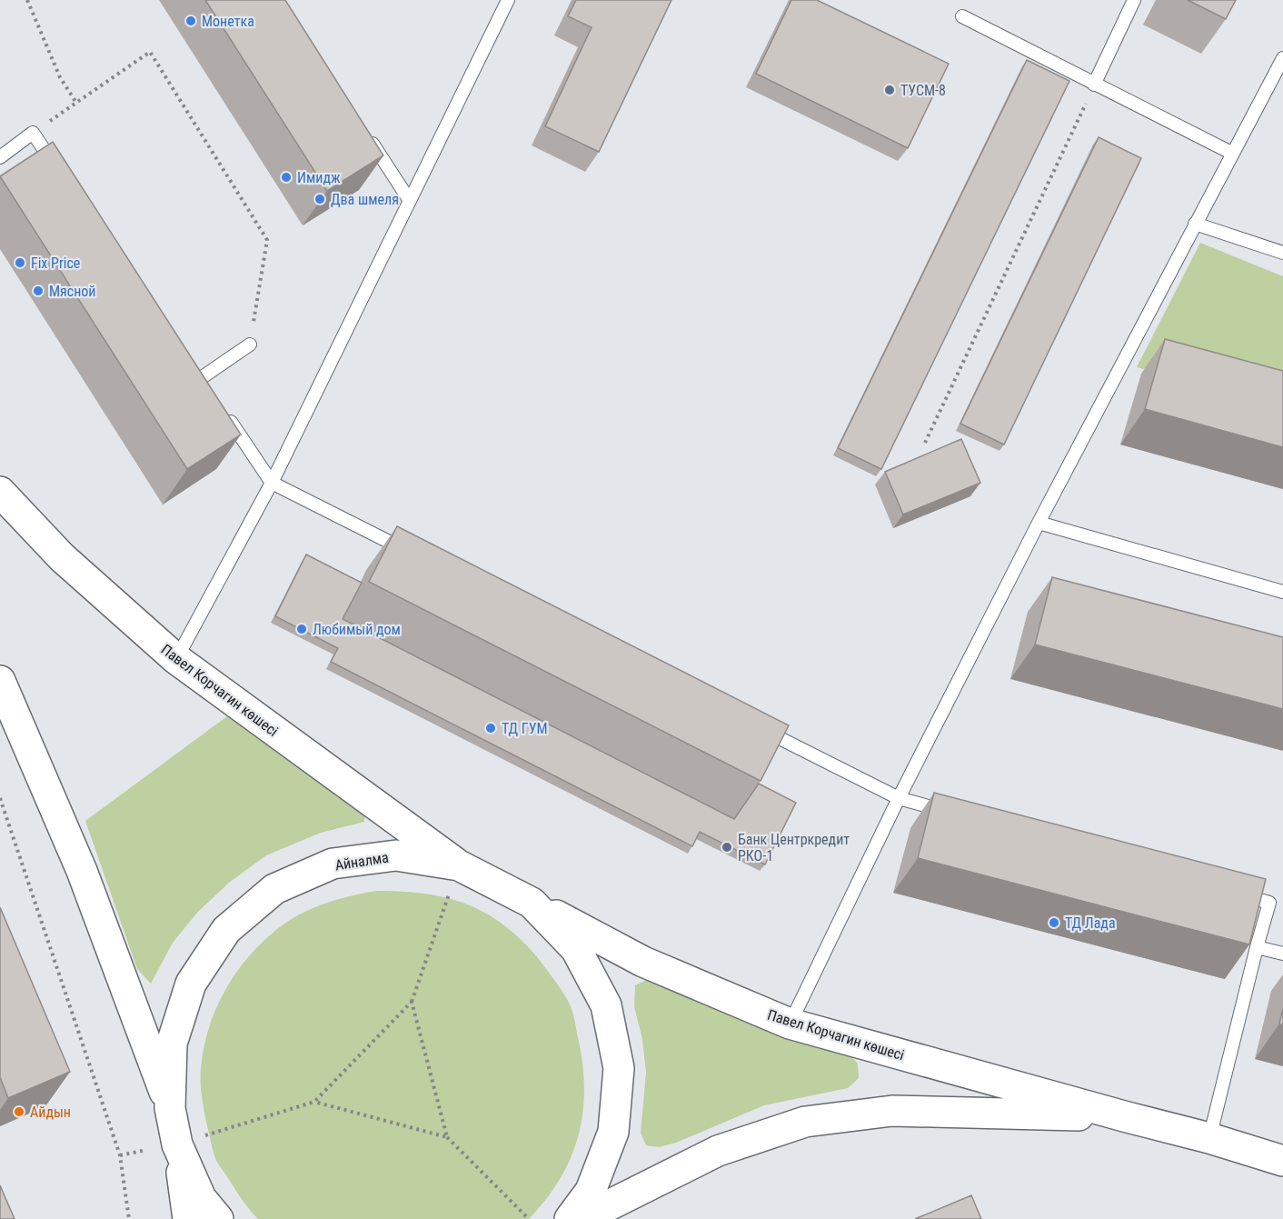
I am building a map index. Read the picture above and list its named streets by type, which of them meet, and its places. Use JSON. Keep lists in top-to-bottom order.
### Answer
{
  "streets": {
    "street": ["Павел Корчагин көшесі", "Айналма"]
  },
  "crossings": [
    ["Павел Корчагин көшесі", "Айналма"]
  ],
  "places": [
    "Монетка",
    "ТУСМ-8",
    "Имидж",
    "Два шмеля",
    "Fix Price",
    "Мясной",
    "Любимый дом",
    "ТД ГУМ",
    "Банк Центркредит РКО-1",
    "ТД Лада",
    "Айдын"
  ]
}
